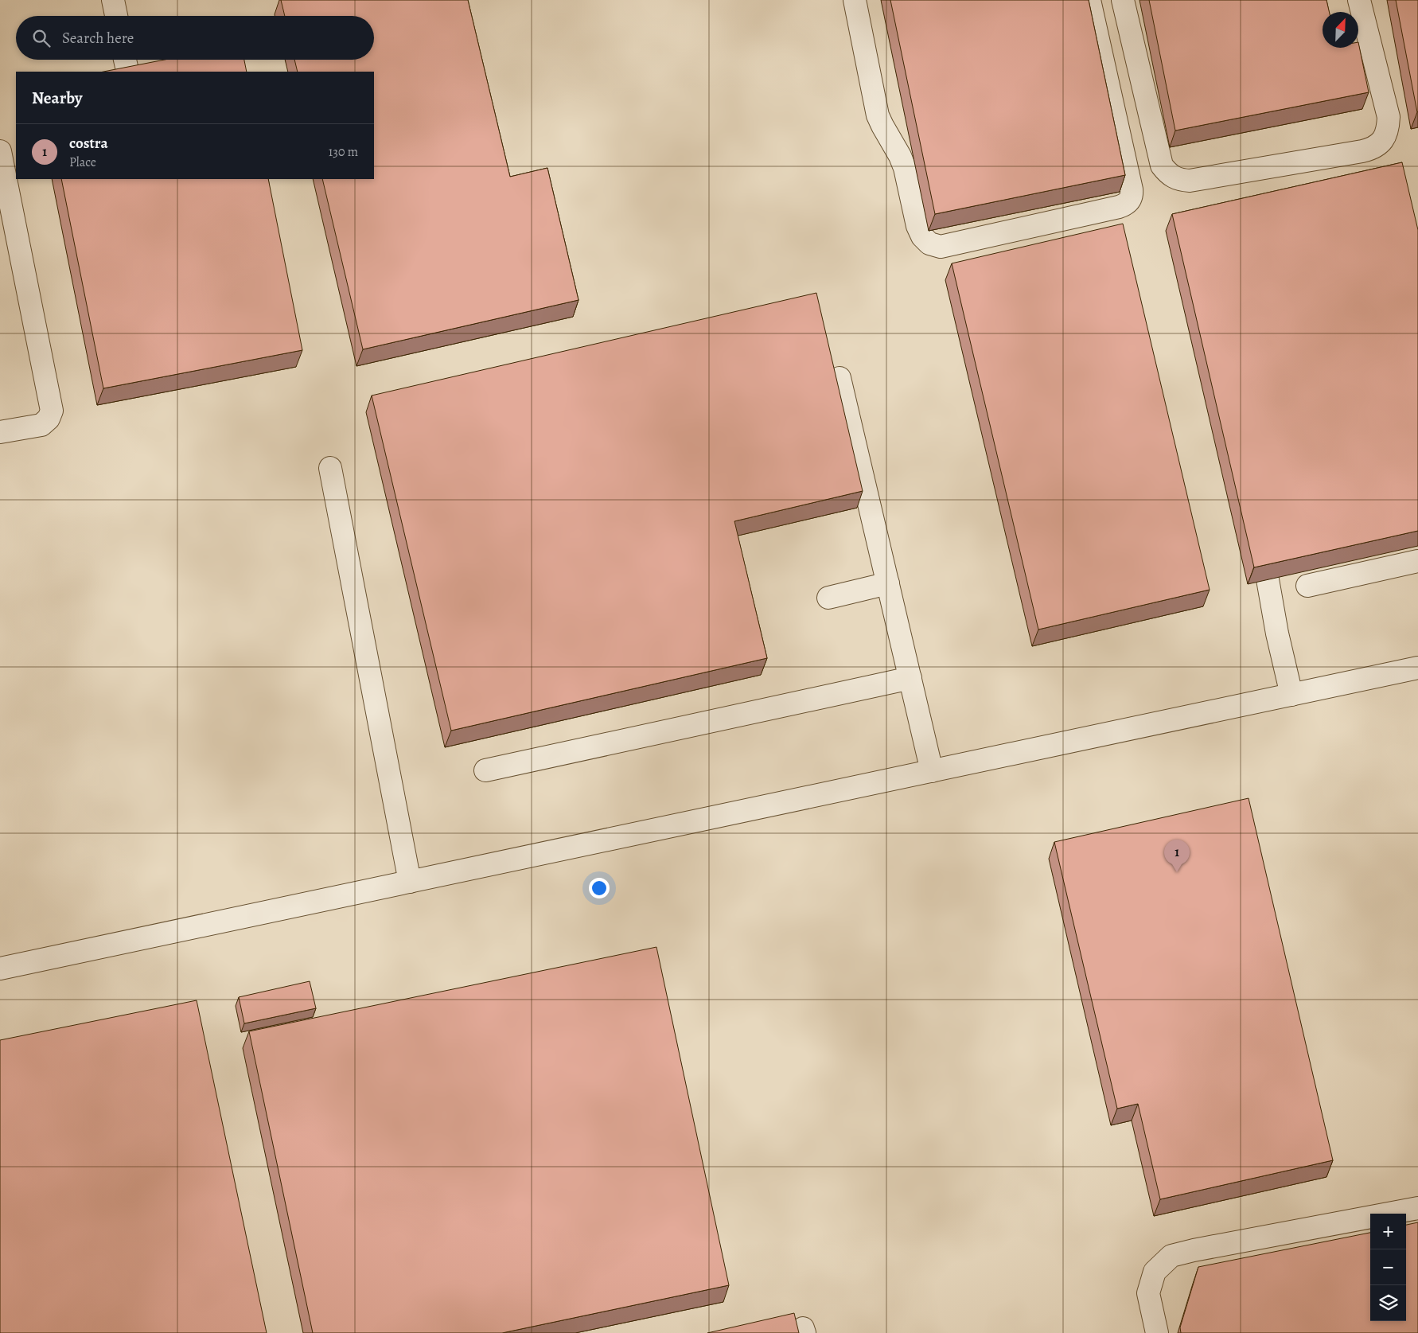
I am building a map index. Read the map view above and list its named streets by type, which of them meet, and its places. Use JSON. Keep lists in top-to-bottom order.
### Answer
{
  "north": "top right",
  "page": {
    "search": "Search here",
    "heading": "Nearby",
    "list": [
      {
        "mark": "1",
        "name": "costra",
        "note": "Place",
        "value": "130 m"
      }
    ],
    "pins": "1",
    "map_buttons": ["+", "−"]
  }
}
